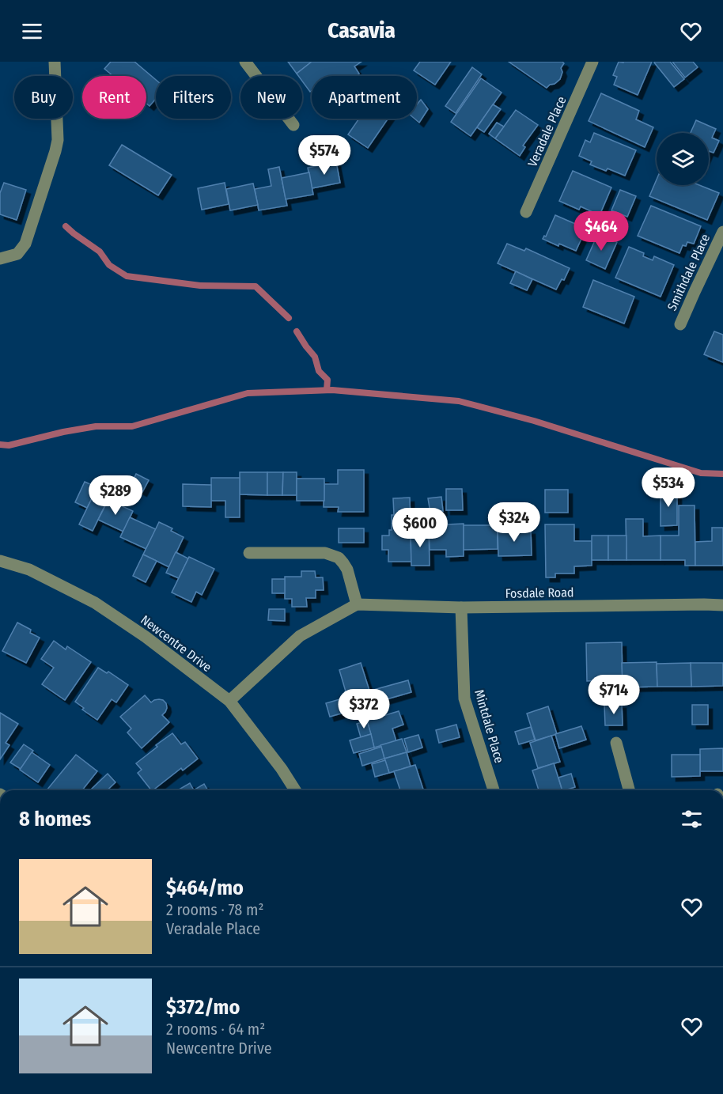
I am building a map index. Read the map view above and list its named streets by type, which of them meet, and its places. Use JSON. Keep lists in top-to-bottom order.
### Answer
{
  "streets": {
    "street": [
      "Veradale Place",
      "Smithdale Place",
      "Fosdale Road",
      "Newcentre Drive",
      "Mintdale Place"
    ]
  },
  "crossings": [
    ["Fosdale Road", "Mintdale Place"]
  ],
  "page": {
    "header": "Casavia",
    "chip": [
      "Buy",
      "Rent",
      "Filters",
      "New",
      "Apartment"
    ],
    "price": [
      "$574",
      "$464",
      "$534",
      "$289",
      "$324",
      "$600",
      "$714",
      "$372"
    ],
    "heading": "8 homes",
    "list": [
      {
        "name": "$464/mo",
        "note": "2 rooms · 78 m² · Veradale Place"
      },
      {
        "name": "$372/mo",
        "note": "2 rooms · 64 m² · Newcentre Drive"
      }
    ]
  }
}
